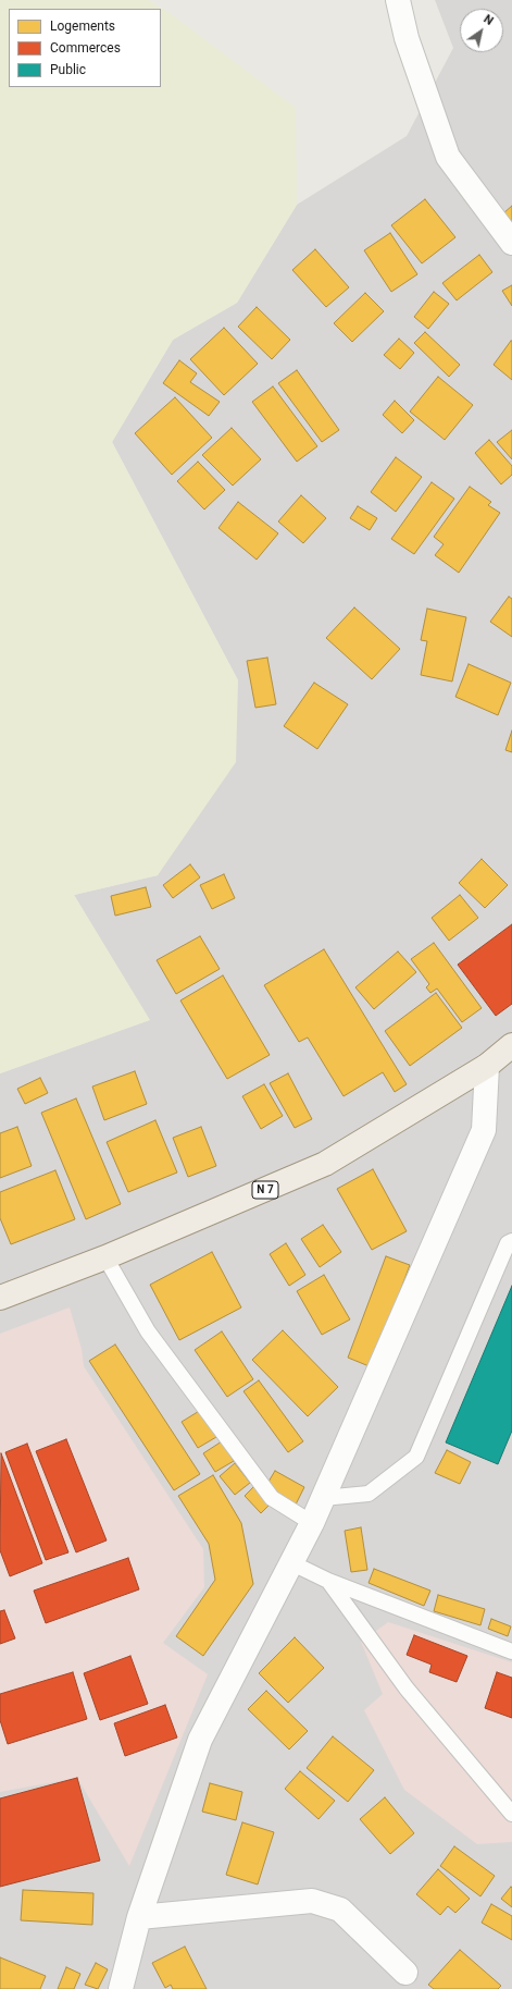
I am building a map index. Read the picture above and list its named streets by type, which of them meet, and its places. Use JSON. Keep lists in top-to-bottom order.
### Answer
{
  "streets": {
    "main road": ["N 7"]
  },
  "legend": ["Logements", "Commerces", "Public"],
  "north": "top right"
}
